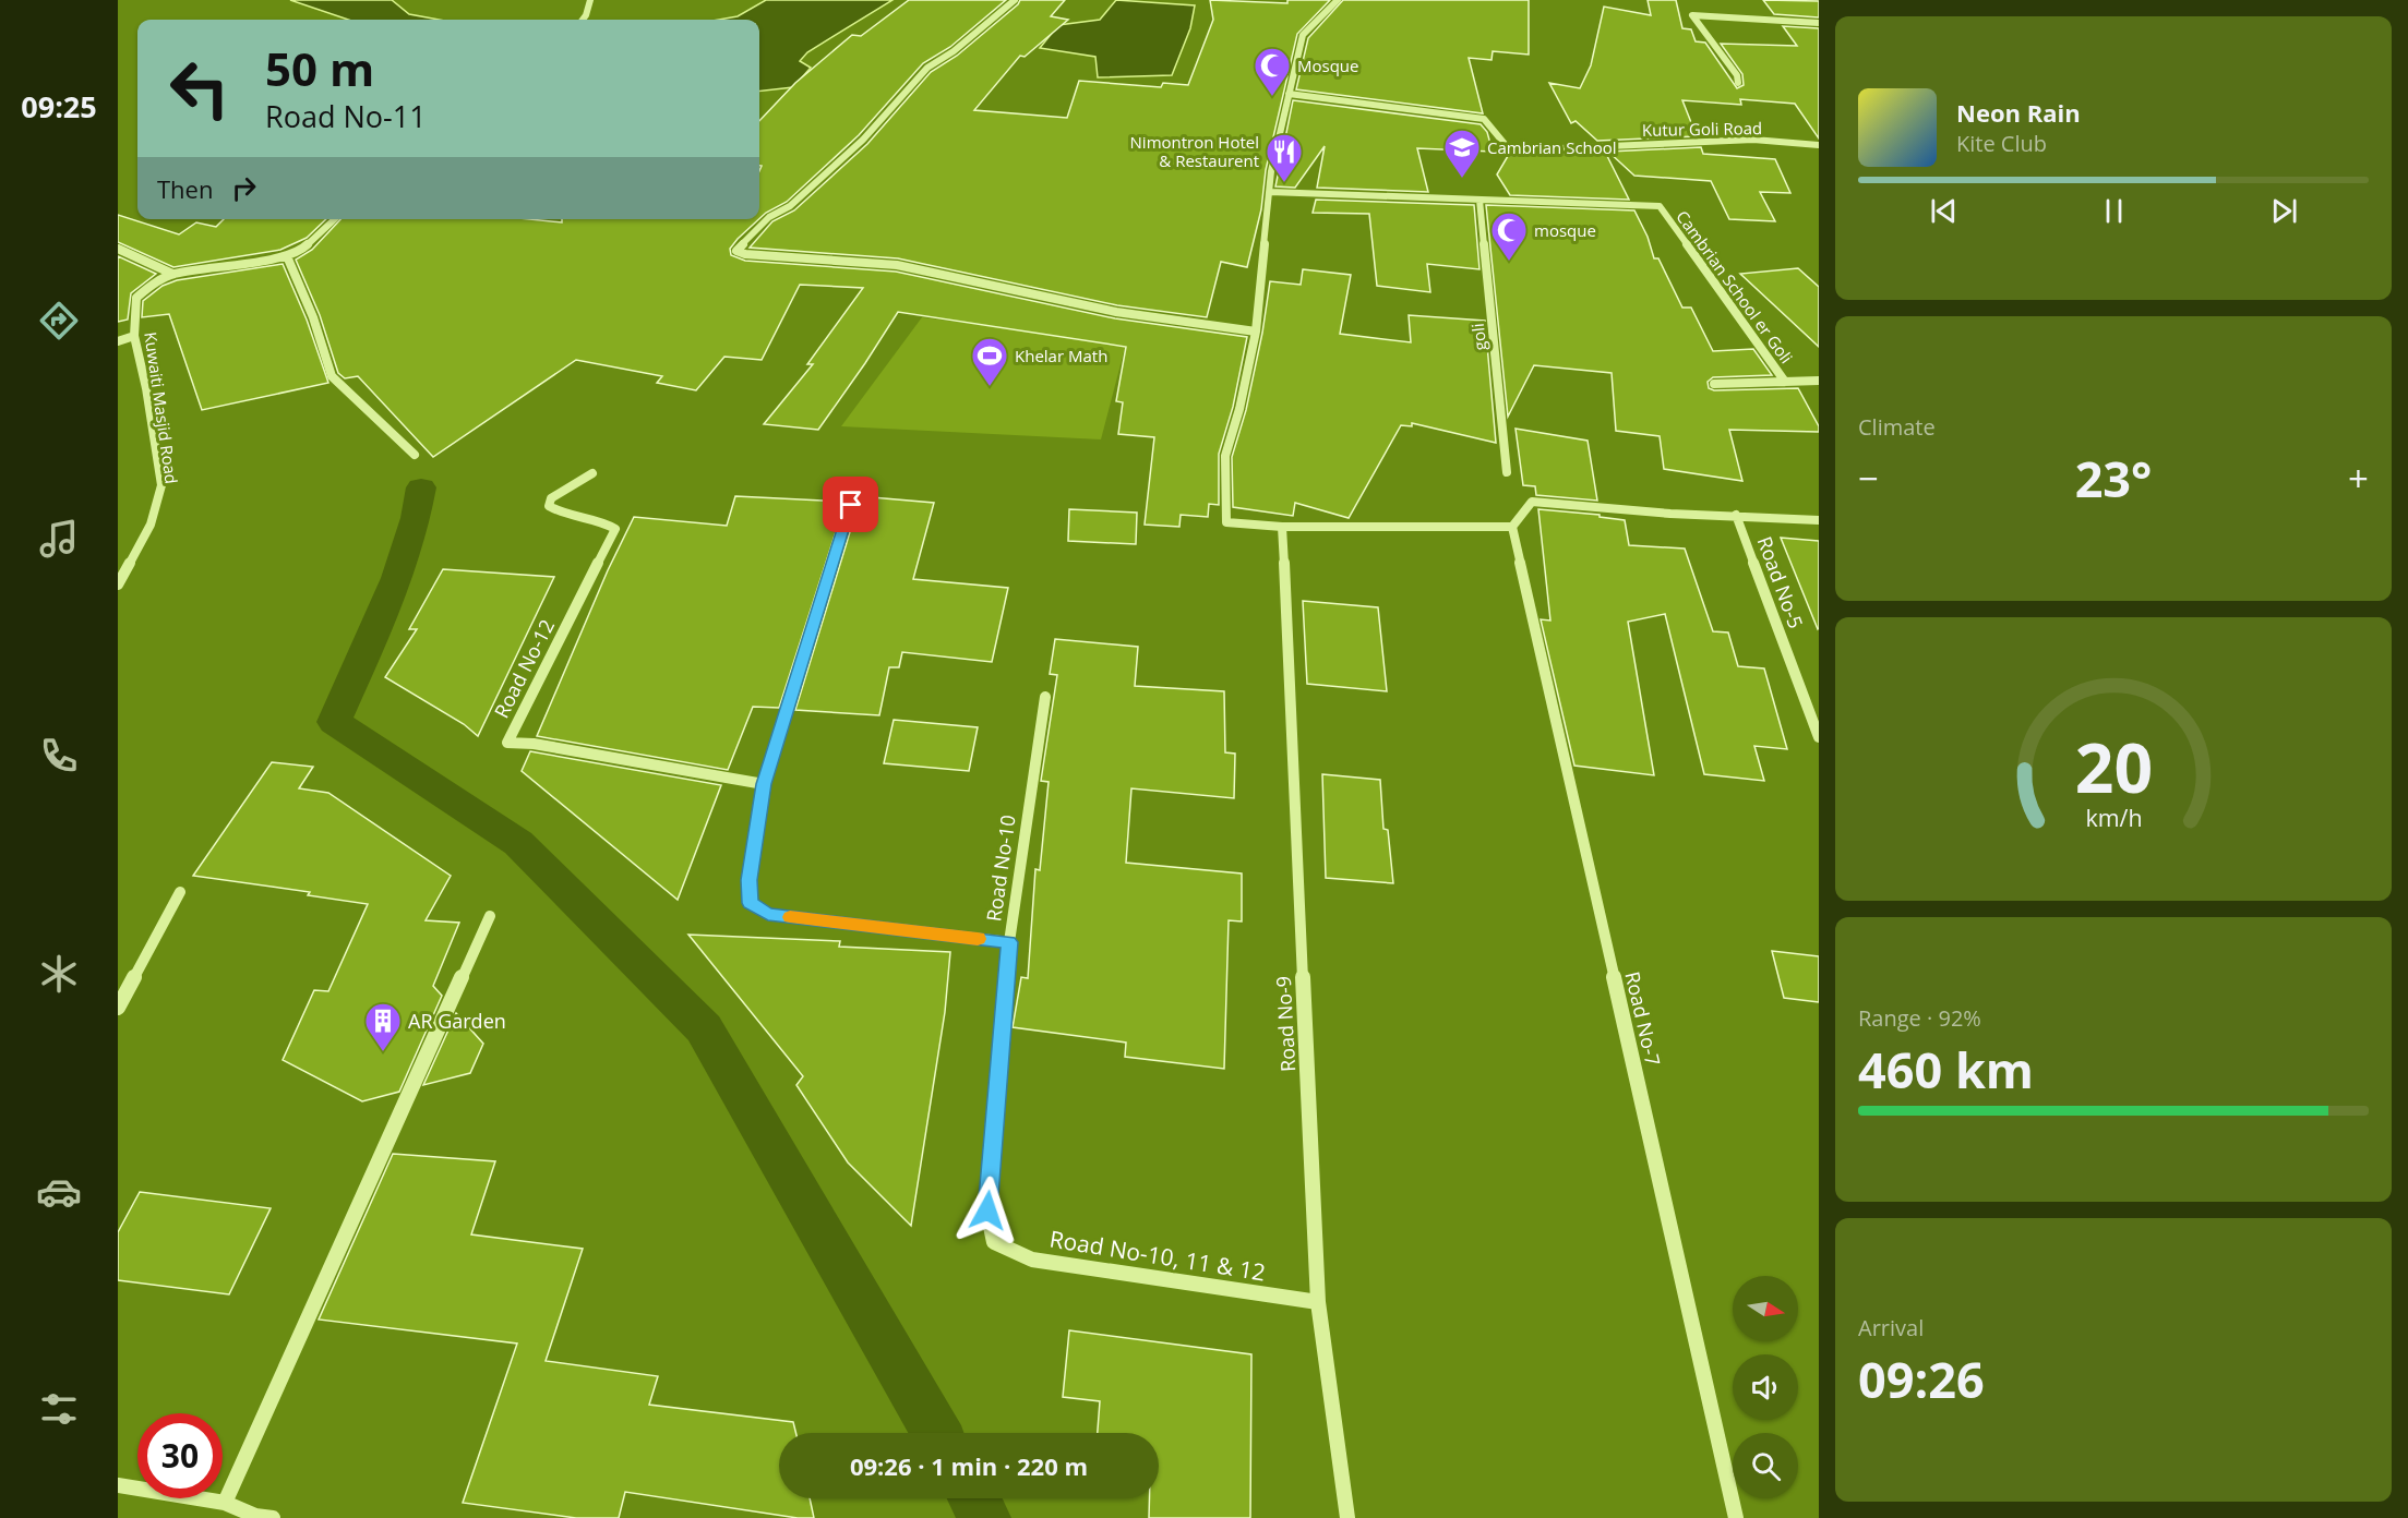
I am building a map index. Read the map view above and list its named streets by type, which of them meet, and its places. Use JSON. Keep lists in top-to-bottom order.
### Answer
{
  "streets": {
    "street": [
      "Kutur Goli Road",
      "Cambrian School er Goli",
      "goli",
      "Kuwaiti Masjid Road",
      "Road No-5",
      "Road No-12",
      "Road No-10",
      "Road No-7",
      "Road No-9",
      "Road No-10, 11 & 12"
    ]
  },
  "crossings": [
    ["Cambrian School er Goli", "goli"],
    ["Road No-10", "Road No-10, 11 & 12"],
    ["Road No-9", "Road No-10, 11 & 12"]
  ],
  "places": {
    "mosque": ["Mosque", "mosque"],
    "school or university": ["Cambrian School"],
    "restaurant": ["Nimontron Hotel & Restaurent"],
    "sports": ["Khelar Math"],
    "building": ["AR Garden"]
  },
  "north": "right",
  "page": {
    "tabs": "09:25",
    "turn": ["50 m", "Road No-11"],
    "song": ["Neon Rain", "Kite Club"],
    "then": "Then",
    "tile": [
      "Climate",
      ["Range · 92%", "460 km"],
      ["Arrival", "09:26"]
    ],
    "heat": ["−", "23°", "+"],
    "limit": "30",
    "trip": "09:26 · 1 min · 220 m",
    "gauge": ["20", "km/h"]
  }
}
